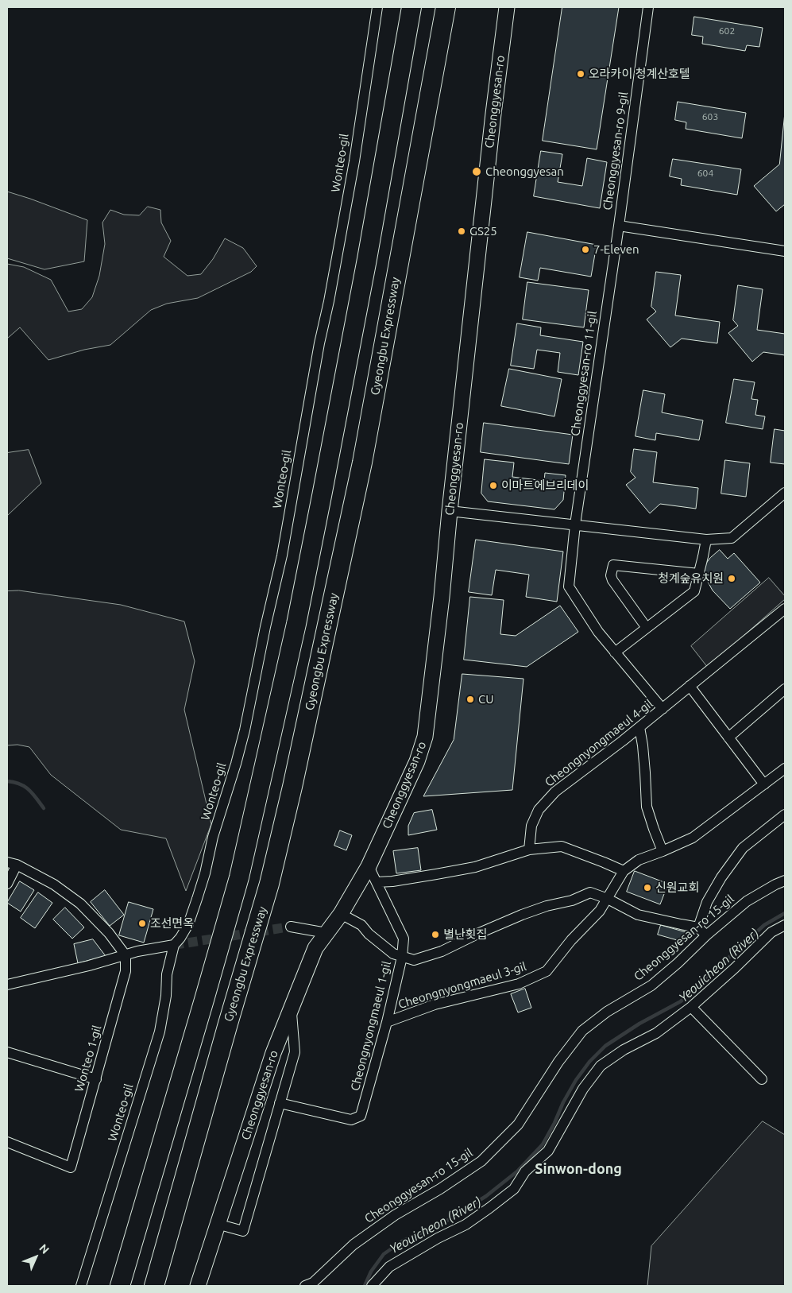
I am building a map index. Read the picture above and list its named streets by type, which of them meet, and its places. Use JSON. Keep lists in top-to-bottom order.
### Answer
{
  "streets": {
    "highway": ["Gyeongbu Expressway"],
    "street": [
      "Cheonggyesan-ro",
      "Cheonggyesan-ro 9-gil",
      "Wonteo-gil",
      "Cheonggyesan-ro 11-gil",
      "Cheongnyongmaeul 4-gil",
      "Cheonggyesan-ro 15-gil",
      "Cheongnyongmaeul 3-gil",
      "Cheongnyongmaeul 1-gil",
      "Wonteo 1-gil"
    ]
  },
  "crossings": [
    ["Cheonggyesan-ro", "Cheongnyongmaeul 1-gil"],
    ["Cheonggyesan-ro 9-gil", "Cheonggyesan-ro 11-gil"],
    ["Cheonggyesan-ro 11-gil", "Cheongnyongmaeul 4-gil"],
    ["Cheongnyongmaeul 3-gil", "Cheongnyongmaeul 1-gil"]
  ],
  "districts": ["Sinwon-dong"],
  "water": ["Yeouicheon (River)"],
  "places": [
    "오라카이 청계산호텔",
    "Cheonggyesan",
    "GS25",
    "7-Eleven",
    "이마트에브리데이",
    "청계숲유치원",
    "CU",
    "신원교회",
    "조선면옥",
    "별난횟집"
  ],
  "house_numbers": ["602", "603", "604"],
  "north": "top right"
}
